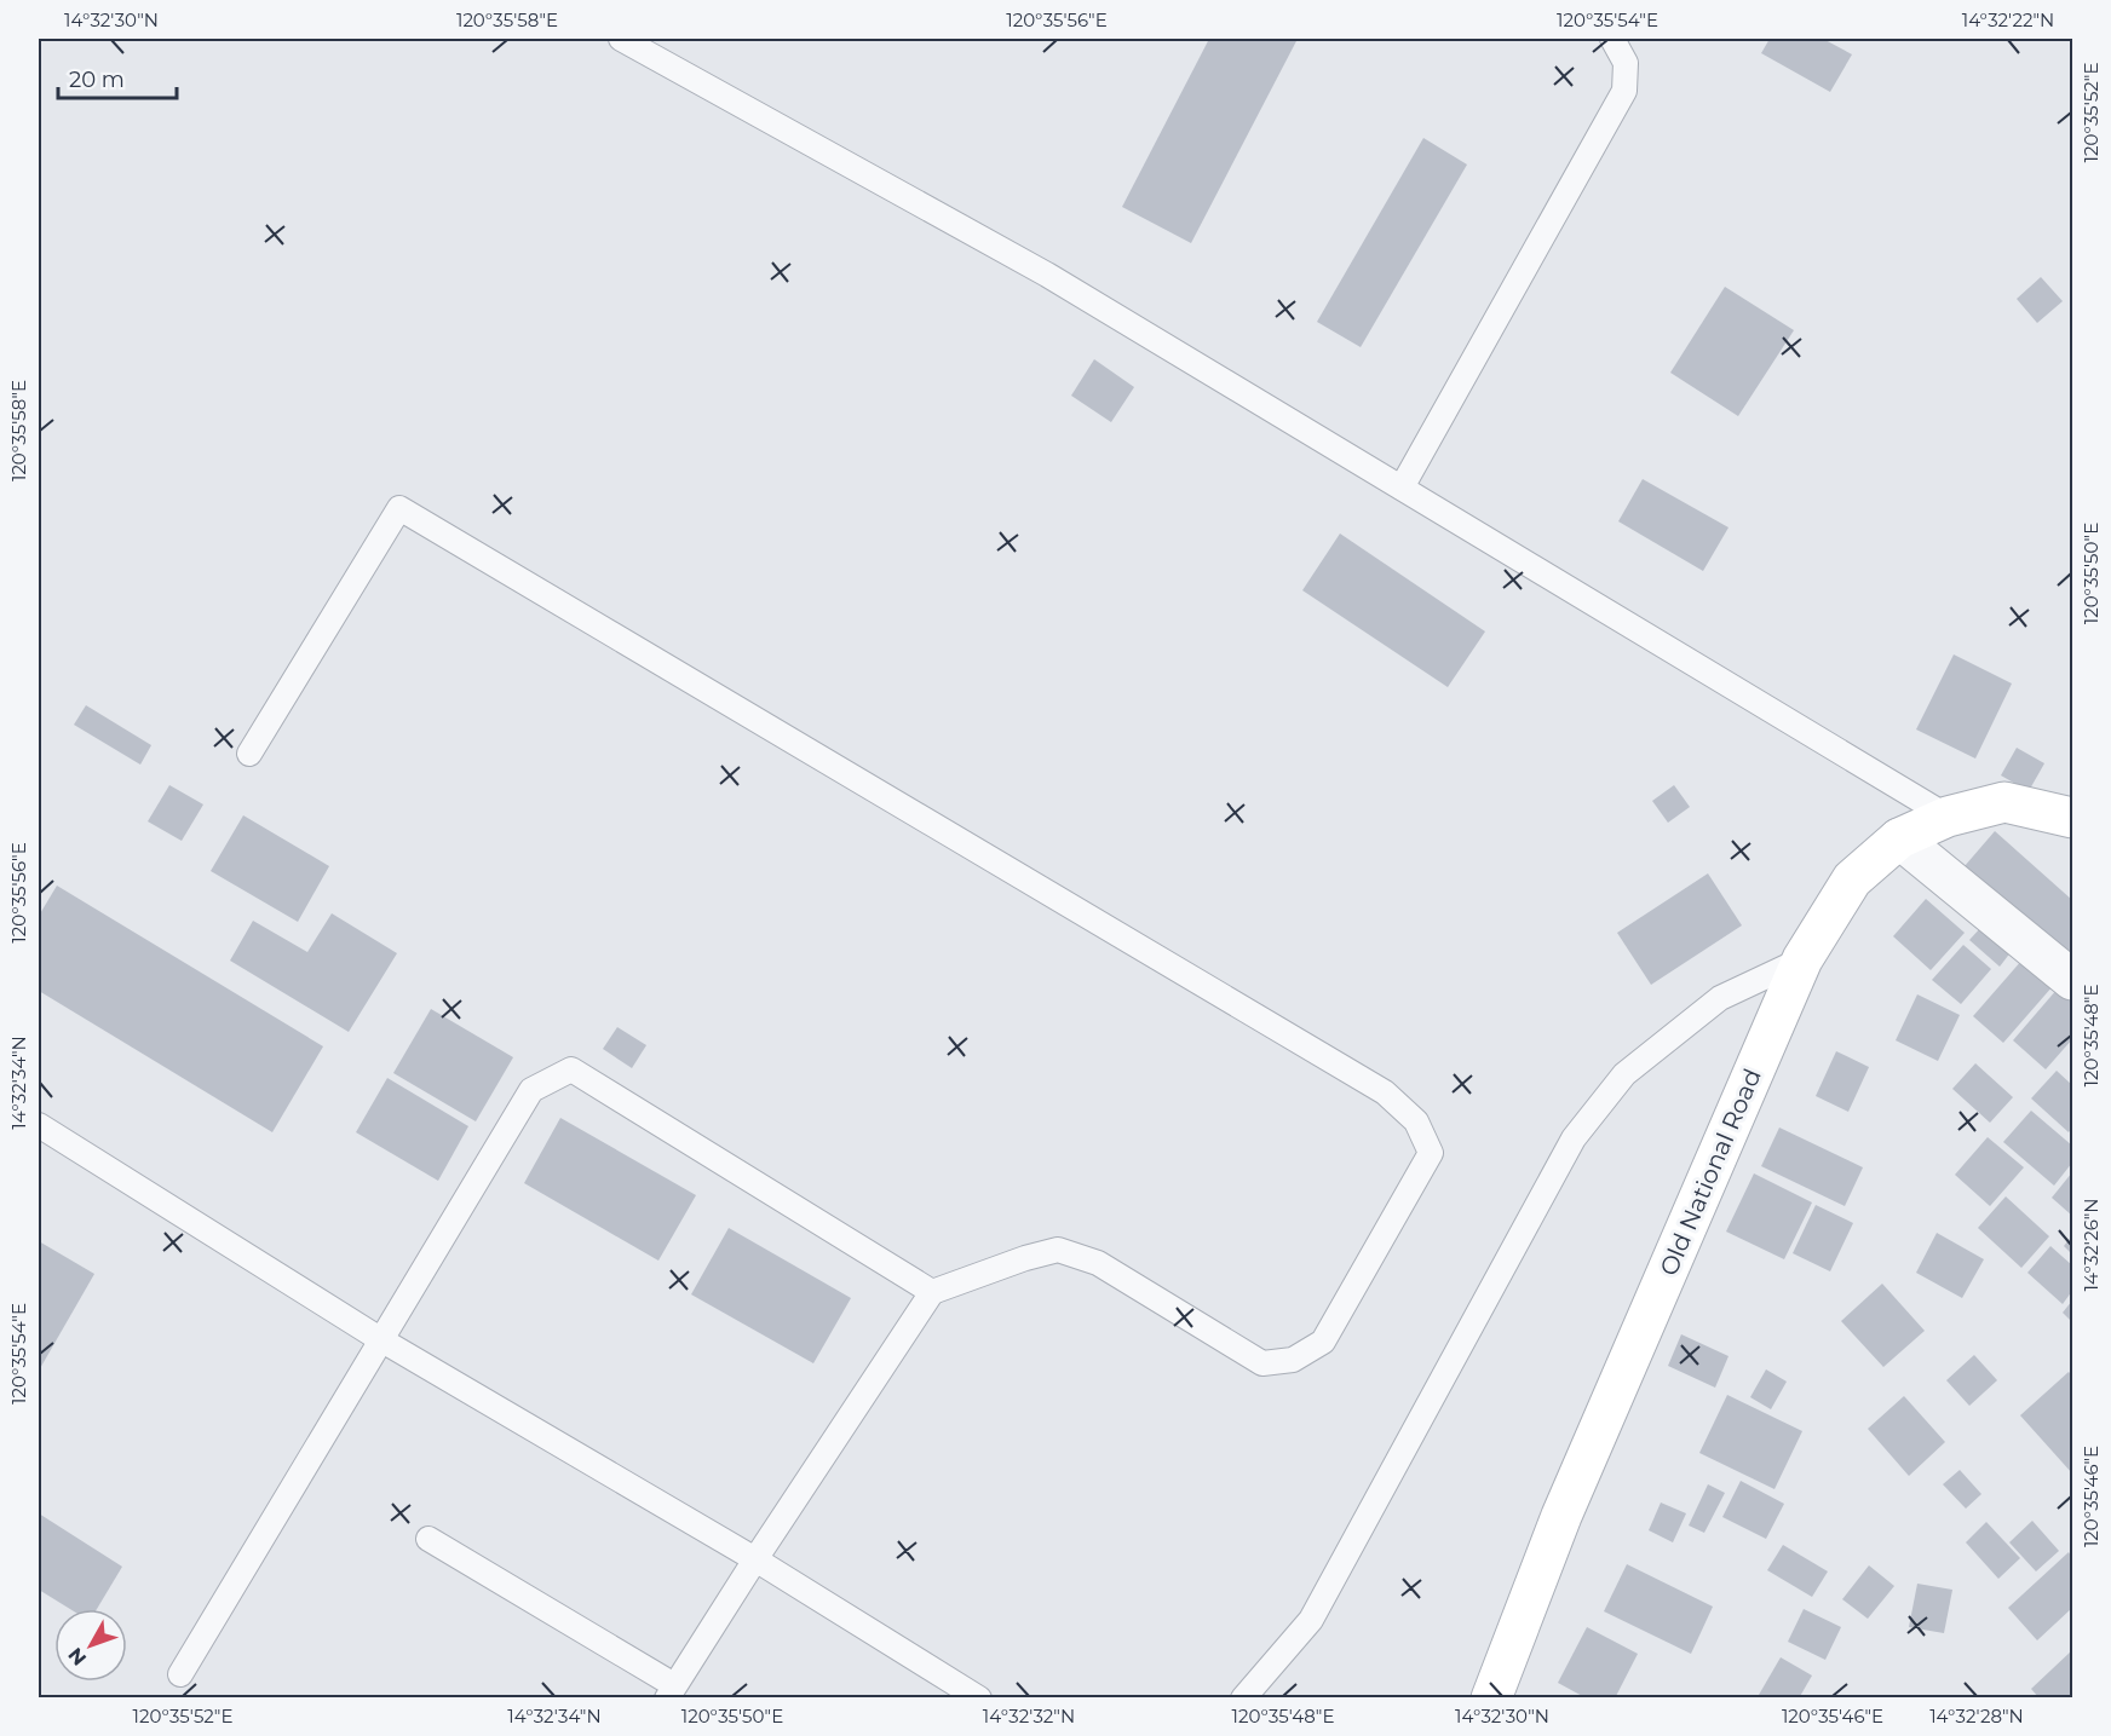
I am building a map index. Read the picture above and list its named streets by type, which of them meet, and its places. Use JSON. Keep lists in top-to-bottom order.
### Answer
{
  "streets": {
    "main road": ["Old National Road"]
  },
  "scale_bar": "20 m",
  "north": "bottom left",
  "coordinates": [
    "14°32'30\"N",
    "120°35'58\"E",
    "120°35'56\"E",
    "120°35'54\"E",
    "14°32'22\"N",
    "120°35'52\"E",
    "120°35'50\"E",
    "120°35'48\"E",
    "14°32'34\"N",
    "14°32'26\"N",
    "120°35'46\"E",
    "14°32'32\"N",
    "14°32'28\"N"
  ]
}
